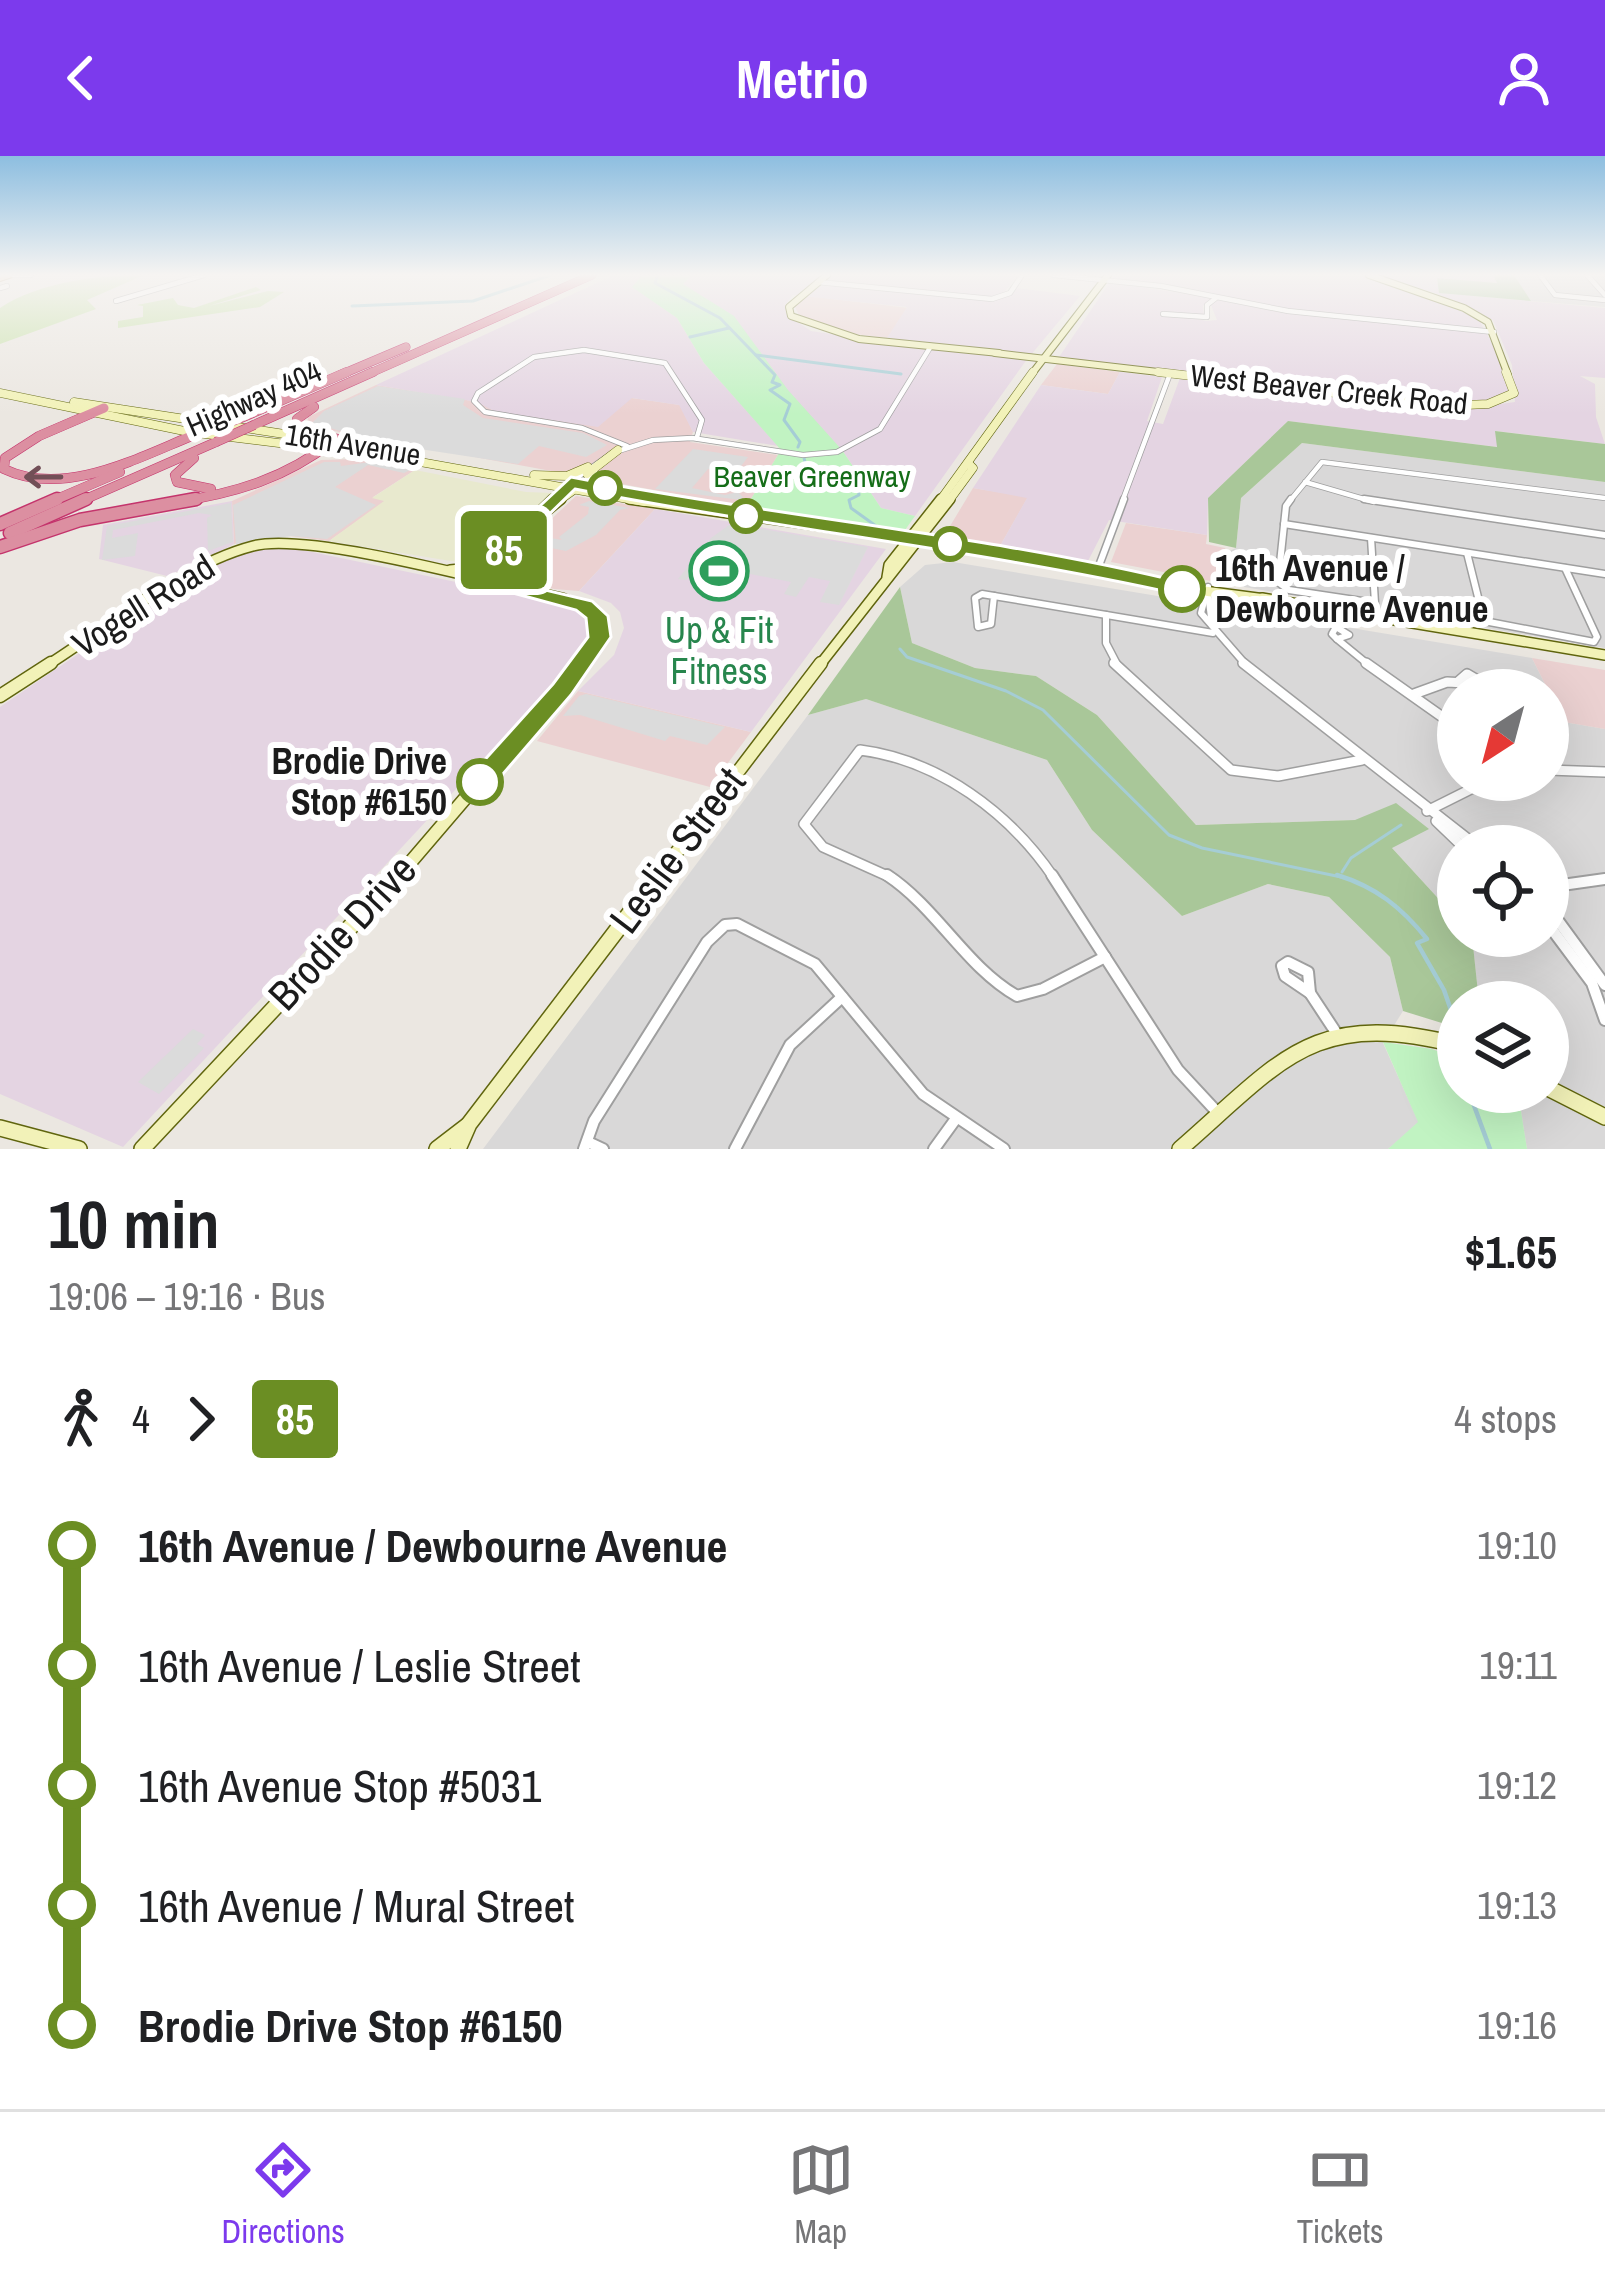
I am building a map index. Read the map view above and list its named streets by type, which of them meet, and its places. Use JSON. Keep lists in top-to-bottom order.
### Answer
{
  "streets": {
    "highway": ["Highway 404"],
    "main road": [
      "West Beaver Creek Road",
      "16th Avenue",
      "Vogell Road",
      "Leslie Street",
      "Brodie Drive"
    ]
  },
  "crossings": [
    ["West Beaver Creek Road", "Leslie Street"],
    ["16th Avenue", "Leslie Street"],
    ["Vogell Road", "Brodie Drive"]
  ],
  "parks": ["Beaver Greenway"],
  "places": {
    "sports": ["Up & Fit Fitness"],
    "other": ["16th Avenue / Dewbourne Avenue", "Brodie Drive Stop #6150"]
  },
  "lines": ["bus line 85"],
  "north": "bottom left",
  "page": {
    "header": "Metrio",
    "on_map": "85",
    "heading": ["10 min", "19:06 – 19:16 · Bus", "$1.65"],
    "legs": ["4", "85", "4 stops"],
    "list": [
      {
        "name": "16th Avenue / Dewbourne Avenue",
        "value": "19:10"
      },
      {
        "name": "16th Avenue / Leslie Street",
        "value": "19:11"
      },
      {
        "name": "16th Avenue Stop #5031",
        "value": "19:12"
      },
      {
        "name": "16th Avenue / Mural Street",
        "value": "19:13"
      },
      {
        "name": "Brodie Drive Stop #6150",
        "value": "19:16"
      }
    ],
    "tabs": ["Directions", "Map", "Tickets"]
  }
}
